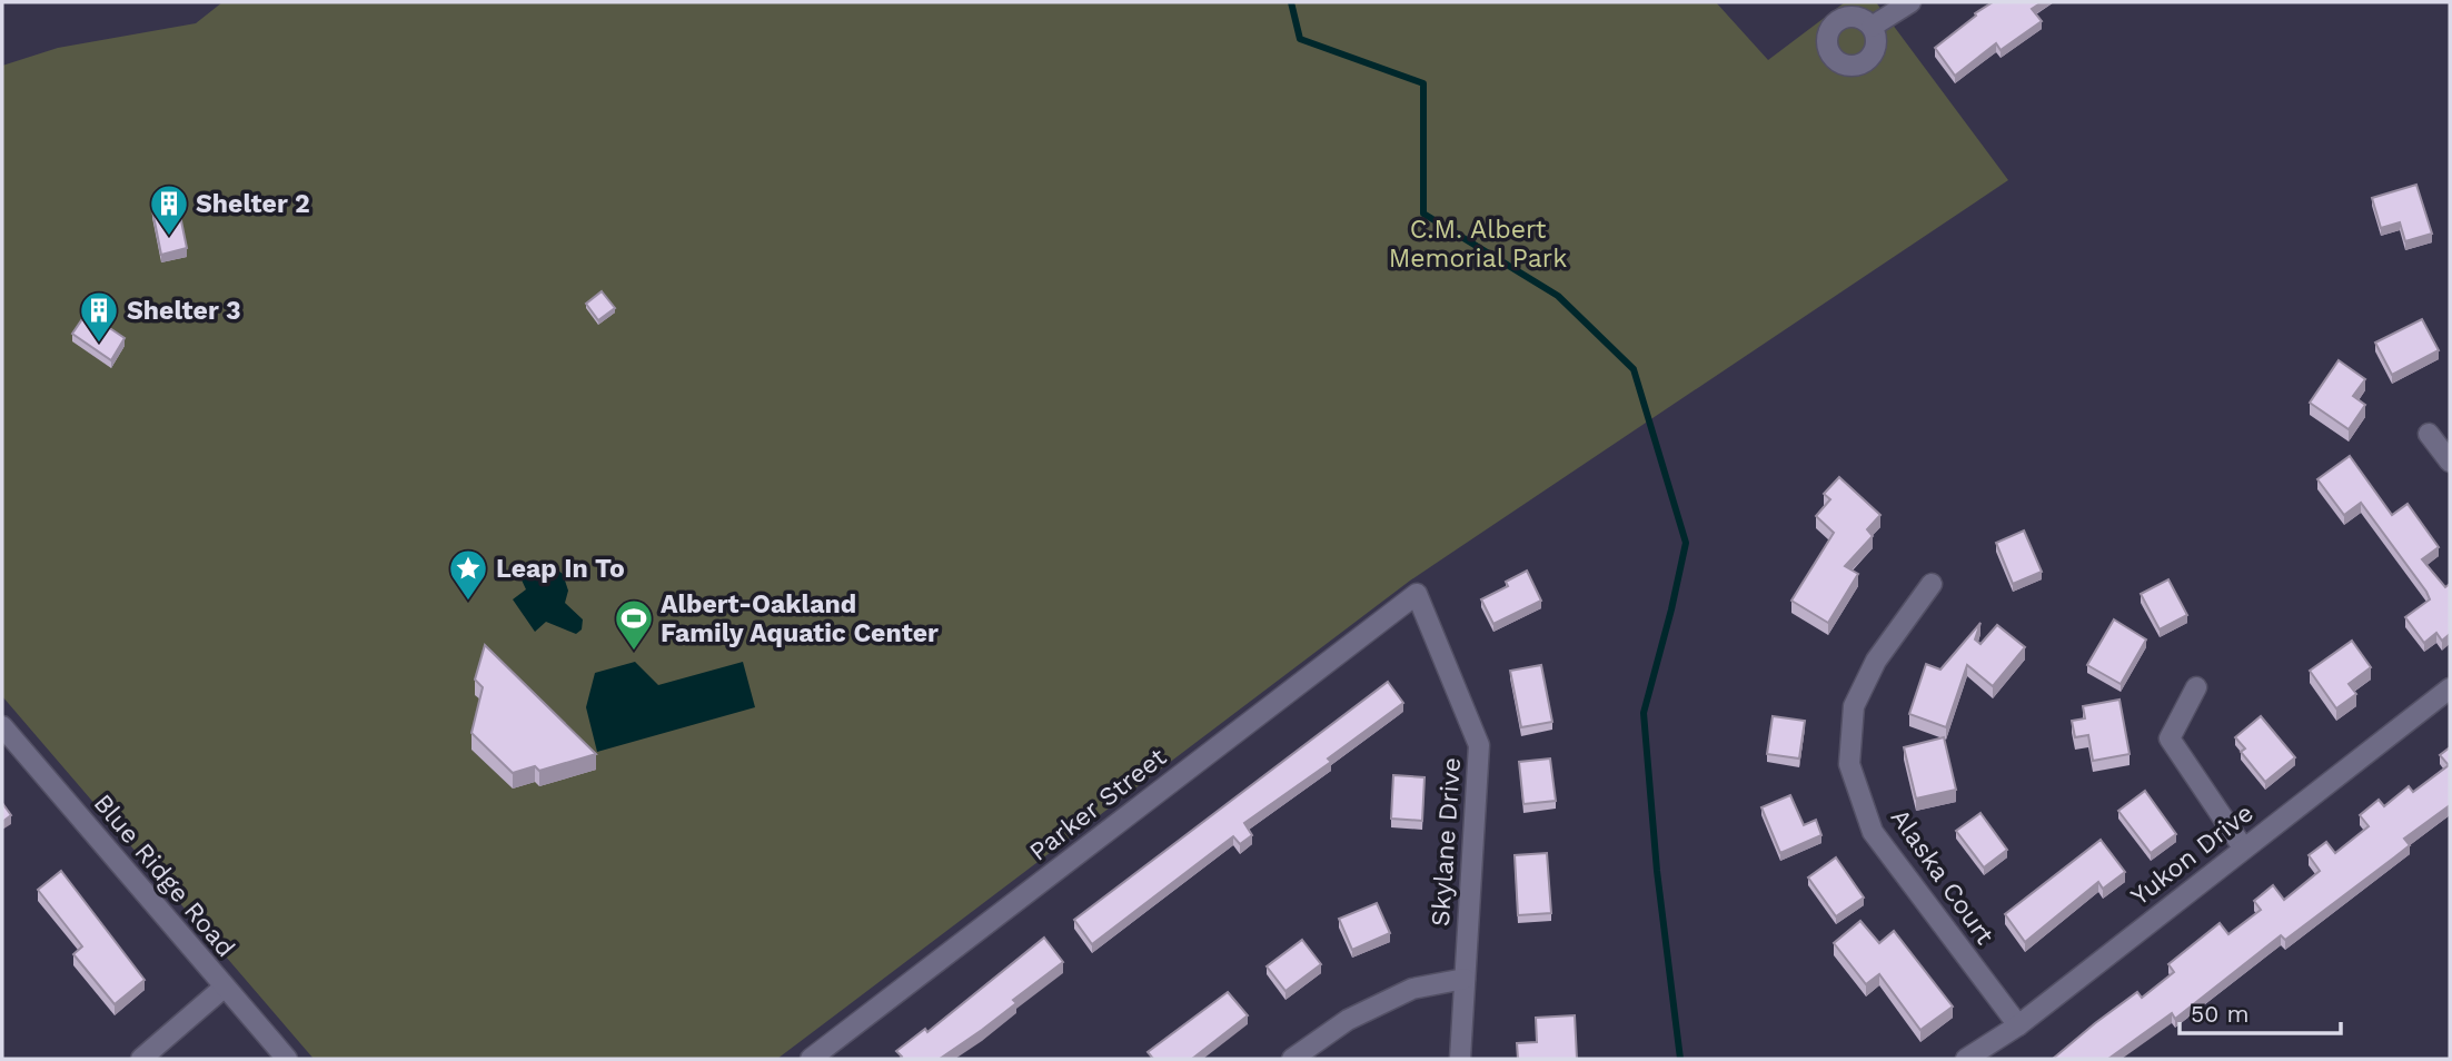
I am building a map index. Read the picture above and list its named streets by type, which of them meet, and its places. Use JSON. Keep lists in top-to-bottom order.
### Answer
{
  "streets": {
    "street": [
      "Parker Street",
      "Skylane Drive",
      "Yukon Drive",
      "Blue Ridge Road",
      "Alaska Court"
    ]
  },
  "crossings": [
    ["Parker Street", "Skylane Drive"],
    ["Yukon Drive", "Alaska Court"]
  ],
  "parks": ["C.M. Albert Memorial Park"],
  "places": {
    "building": ["Shelter 2", "Shelter 3"],
    "place": ["Leap In To"],
    "sports": ["Albert-Oakland Family Aquatic Center"]
  },
  "scale_bar": "50 m"
}
